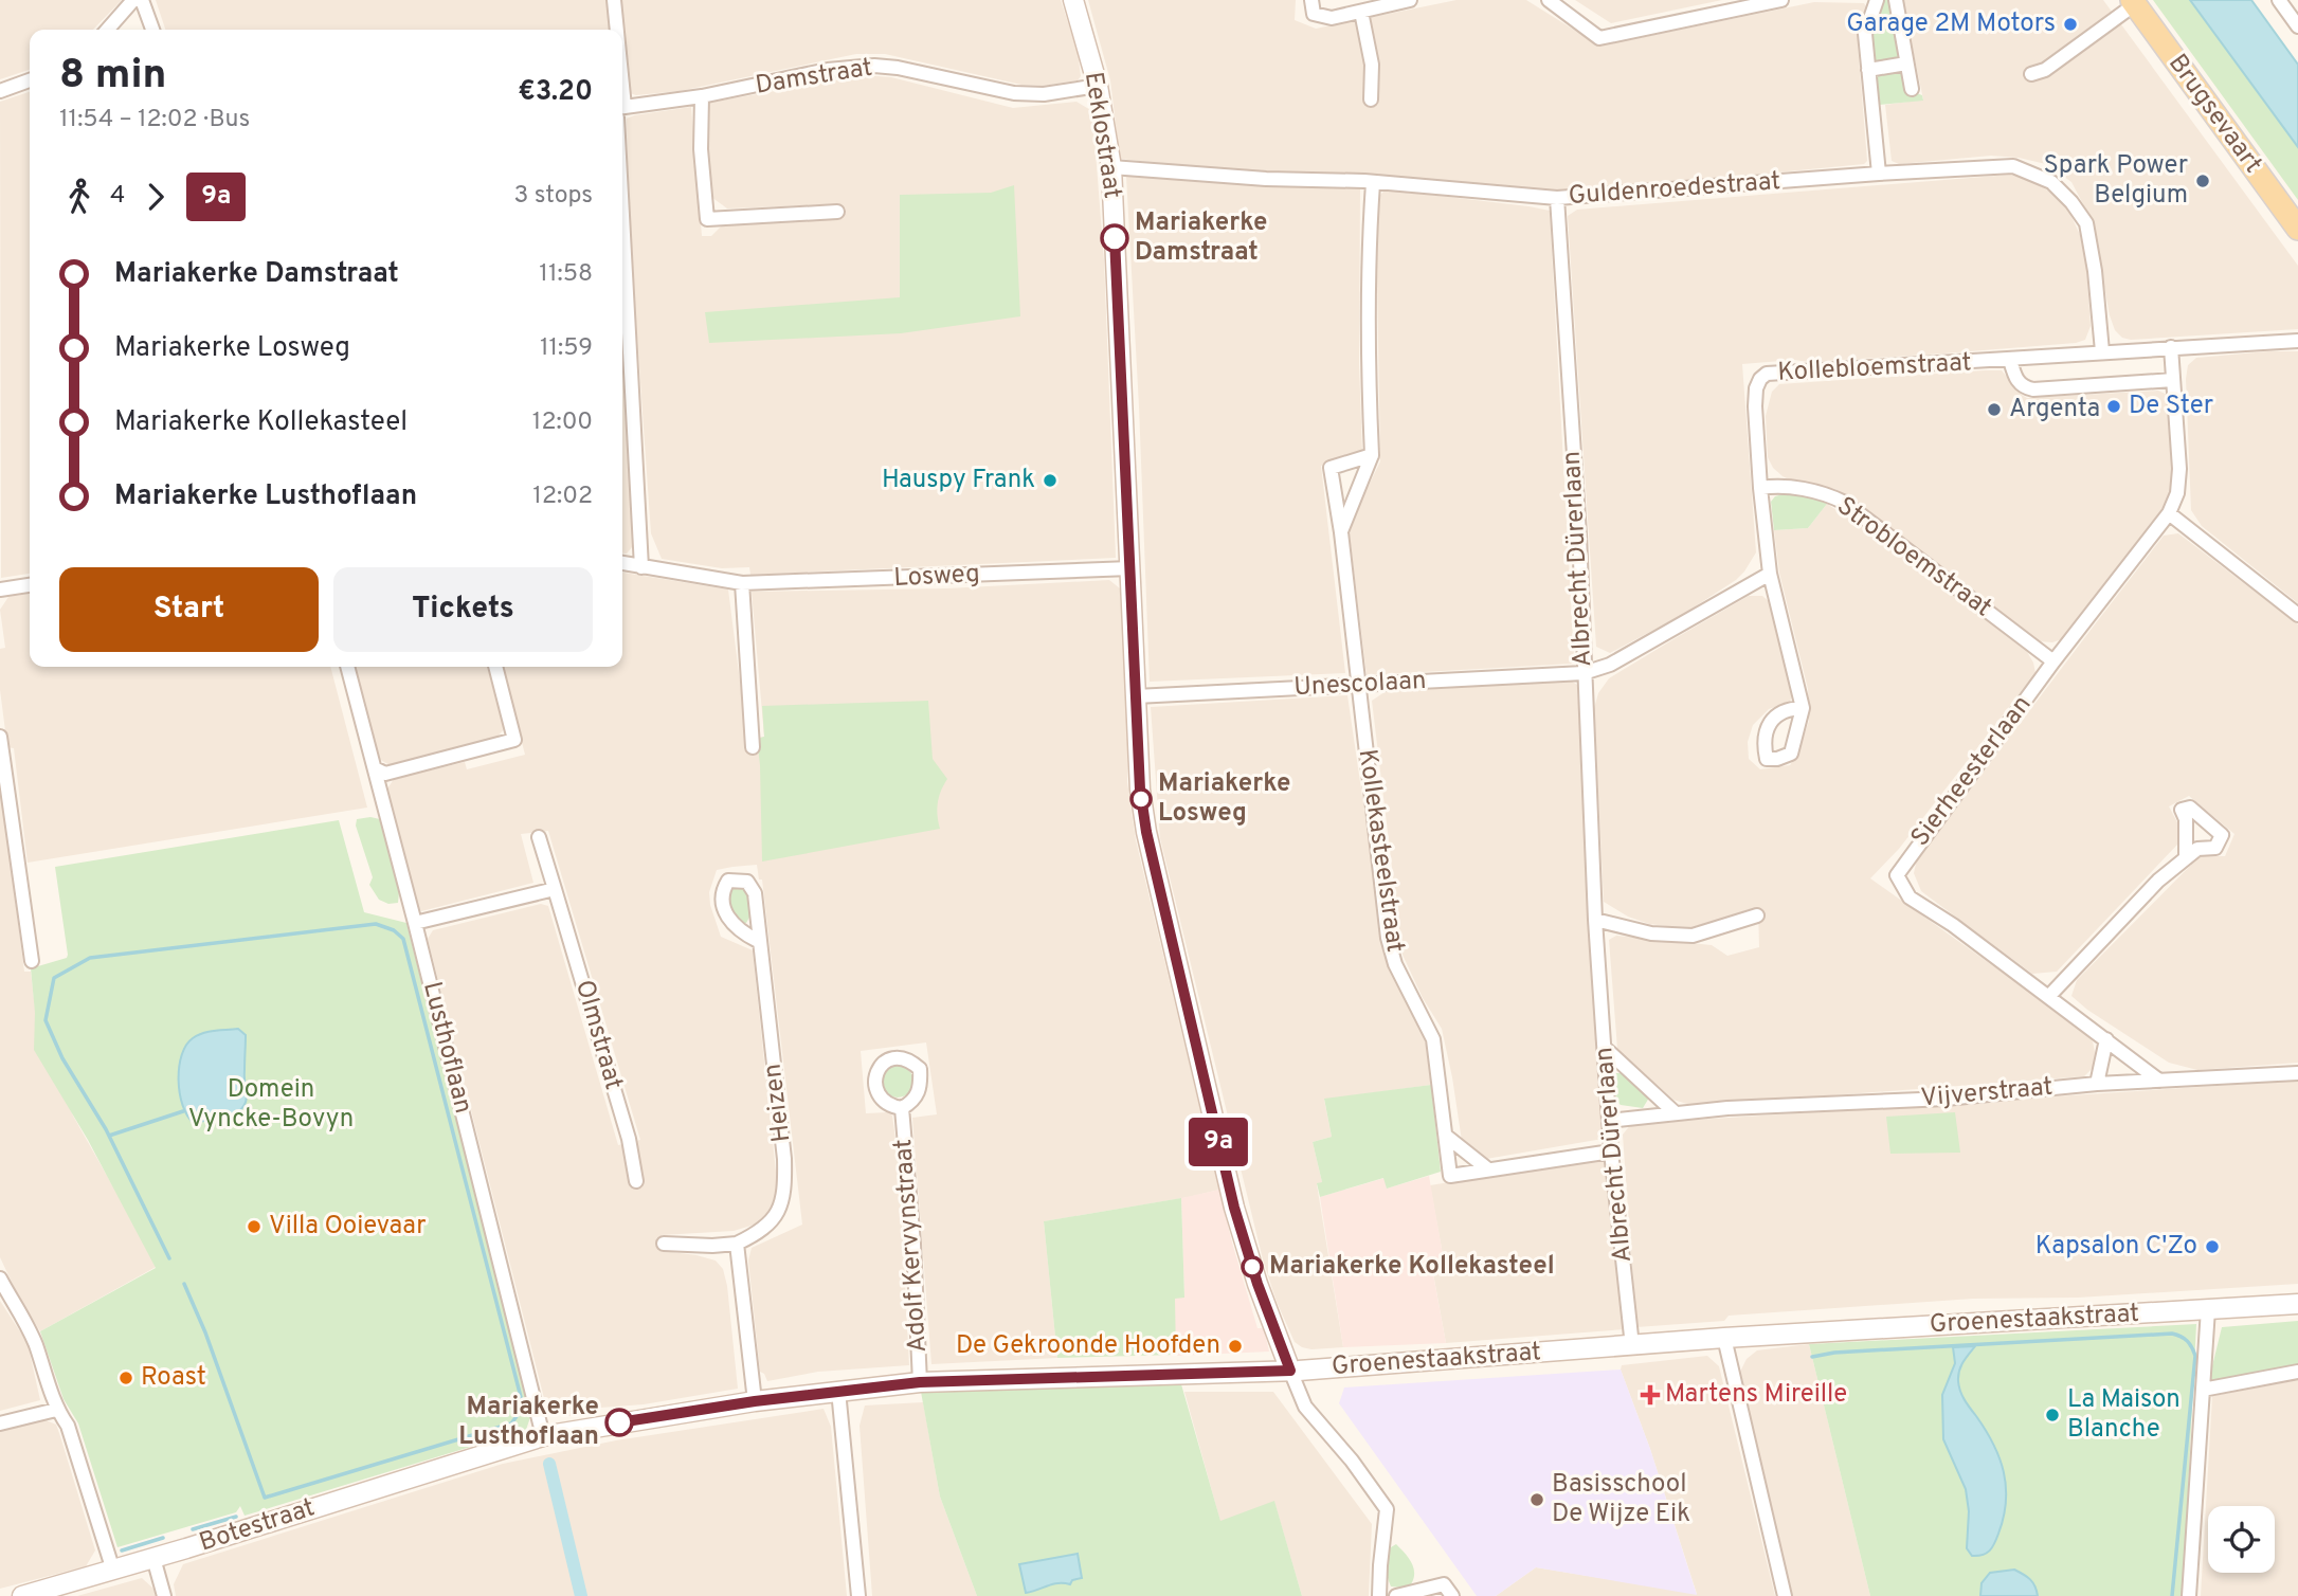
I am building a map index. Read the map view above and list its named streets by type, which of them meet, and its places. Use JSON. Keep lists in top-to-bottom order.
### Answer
{
  "streets": {
    "main road": ["Brugsevaart"],
    "street": [
      "Damstraat",
      "Eeklostraat",
      "Guldenroedestraat",
      "Kollebloemstraat",
      "Strobloemstraat",
      "Albrecht Dürerlaan",
      "Losweg",
      "Unescolaan",
      "Sierheesterlaan",
      "Kollekasteelstraat",
      "Olmstraat",
      "Lusthoflaan",
      "Vijverstraat",
      "Heizen",
      "Adolf Kervynstraat",
      "Groenestaakstraat",
      "Botestraat"
    ]
  },
  "crossings": [
    ["Damstraat", "Eeklostraat"],
    ["Eeklostraat", "Guldenroedestraat"],
    ["Eeklostraat", "Losweg"],
    ["Eeklostraat", "Unescolaan"],
    ["Eeklostraat", "Groenestaakstraat"],
    ["Guldenroedestraat", "Kollebloemstraat"],
    ["Guldenroedestraat", "Albrecht Dürerlaan"],
    ["Guldenroedestraat", "Kollekasteelstraat"],
    ["Kollebloemstraat", "Strobloemstraat"],
    ["Strobloemstraat", "Sierheesterlaan"],
    ["Albrecht Dürerlaan", "Unescolaan"],
    ["Albrecht Dürerlaan", "Kollekasteelstraat"],
    ["Albrecht Dürerlaan", "Vijverstraat"],
    ["Albrecht Dürerlaan", "Groenestaakstraat"],
    ["Unescolaan", "Kollekasteelstraat"],
    ["Sierheesterlaan", "Vijverstraat"],
    ["Lusthoflaan", "Groenestaakstraat"],
    ["Adolf Kervynstraat", "Groenestaakstraat"],
    ["Groenestaakstraat", "Botestraat"]
  ],
  "parks": ["Domein Vyncke-Bovyn"],
  "places": {
    "other": [
      "Garage 2M Motors",
      "Spark Power Belgium",
      "Mariakerke Damstraat",
      "De Ster",
      "Argenta",
      "Hauspy Frank",
      "Mariakerke Losweg",
      "Villa Ooievaar",
      "Kapsalon C'Zo",
      "Mariakerke Kollekasteel",
      "De Gekroonde Hoofden",
      "Roast",
      "La Maison Blanche",
      "Mariakerke Lusthoflaan",
      "Basisschool De Wijze Eik"
    ],
    "health": ["Martens Mireille"]
  },
  "lines": ["bus line 9a"],
  "page": {
    "on_map": "9a",
    "heading": ["8 min", "11:54 – 12:02 · Bus", "€3.20"],
    "legs": ["4", "9a", "3 stops"],
    "list": [
      {
        "name": "Mariakerke Damstraat",
        "value": "11:58"
      },
      {
        "name": "Mariakerke Losweg",
        "value": "11:59"
      },
      {
        "name": "Mariakerke Kollekasteel",
        "value": "12:00"
      },
      {
        "name": "Mariakerke Lusthoflaan",
        "value": "12:02"
      }
    ],
    "buttons": ["Start", "Tickets"]
  }
}
